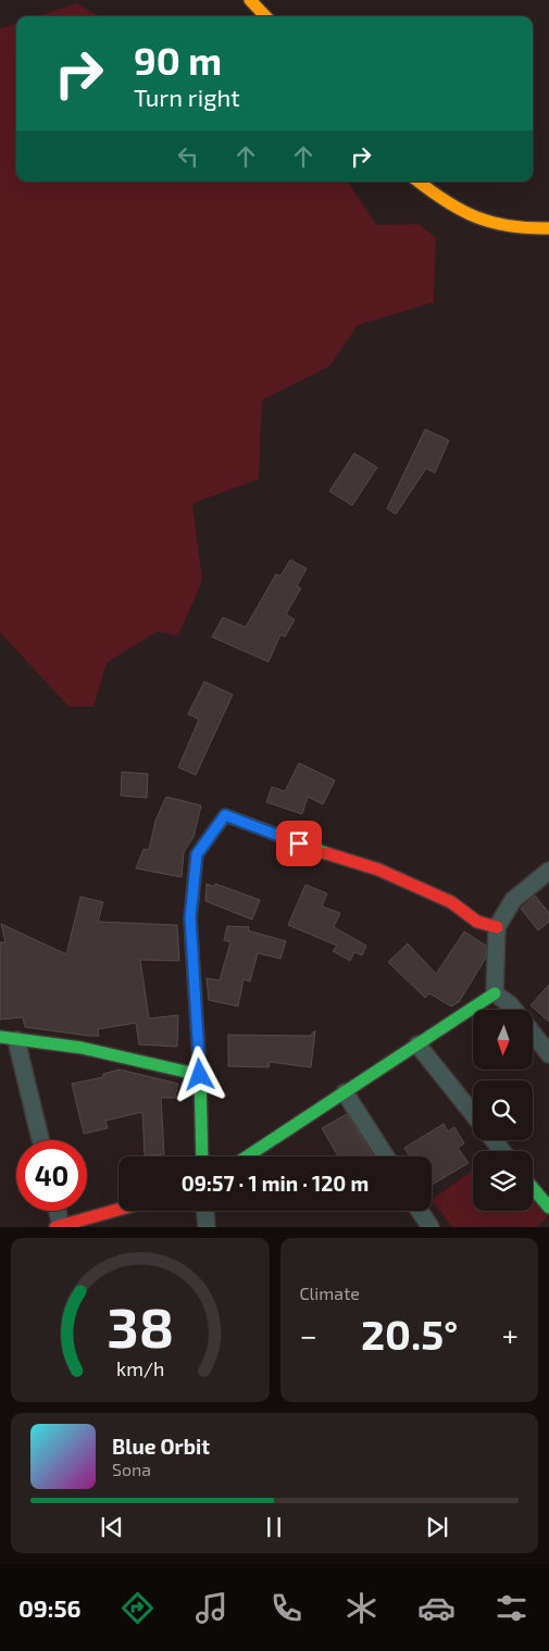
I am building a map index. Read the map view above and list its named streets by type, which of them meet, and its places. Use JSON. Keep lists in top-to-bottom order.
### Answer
{
  "north": "bottom",
  "page": {
    "turn": ["90 m", "Turn right"],
    "limit": "40",
    "trip": "09:57 · 1 min · 120 m",
    "tile": "Climate",
    "heat": ["−", "20.5°", "+"],
    "song": ["Blue Orbit", "Sona"],
    "tabs": "09:56",
    "gauge": ["38", "km/h"]
  }
}
